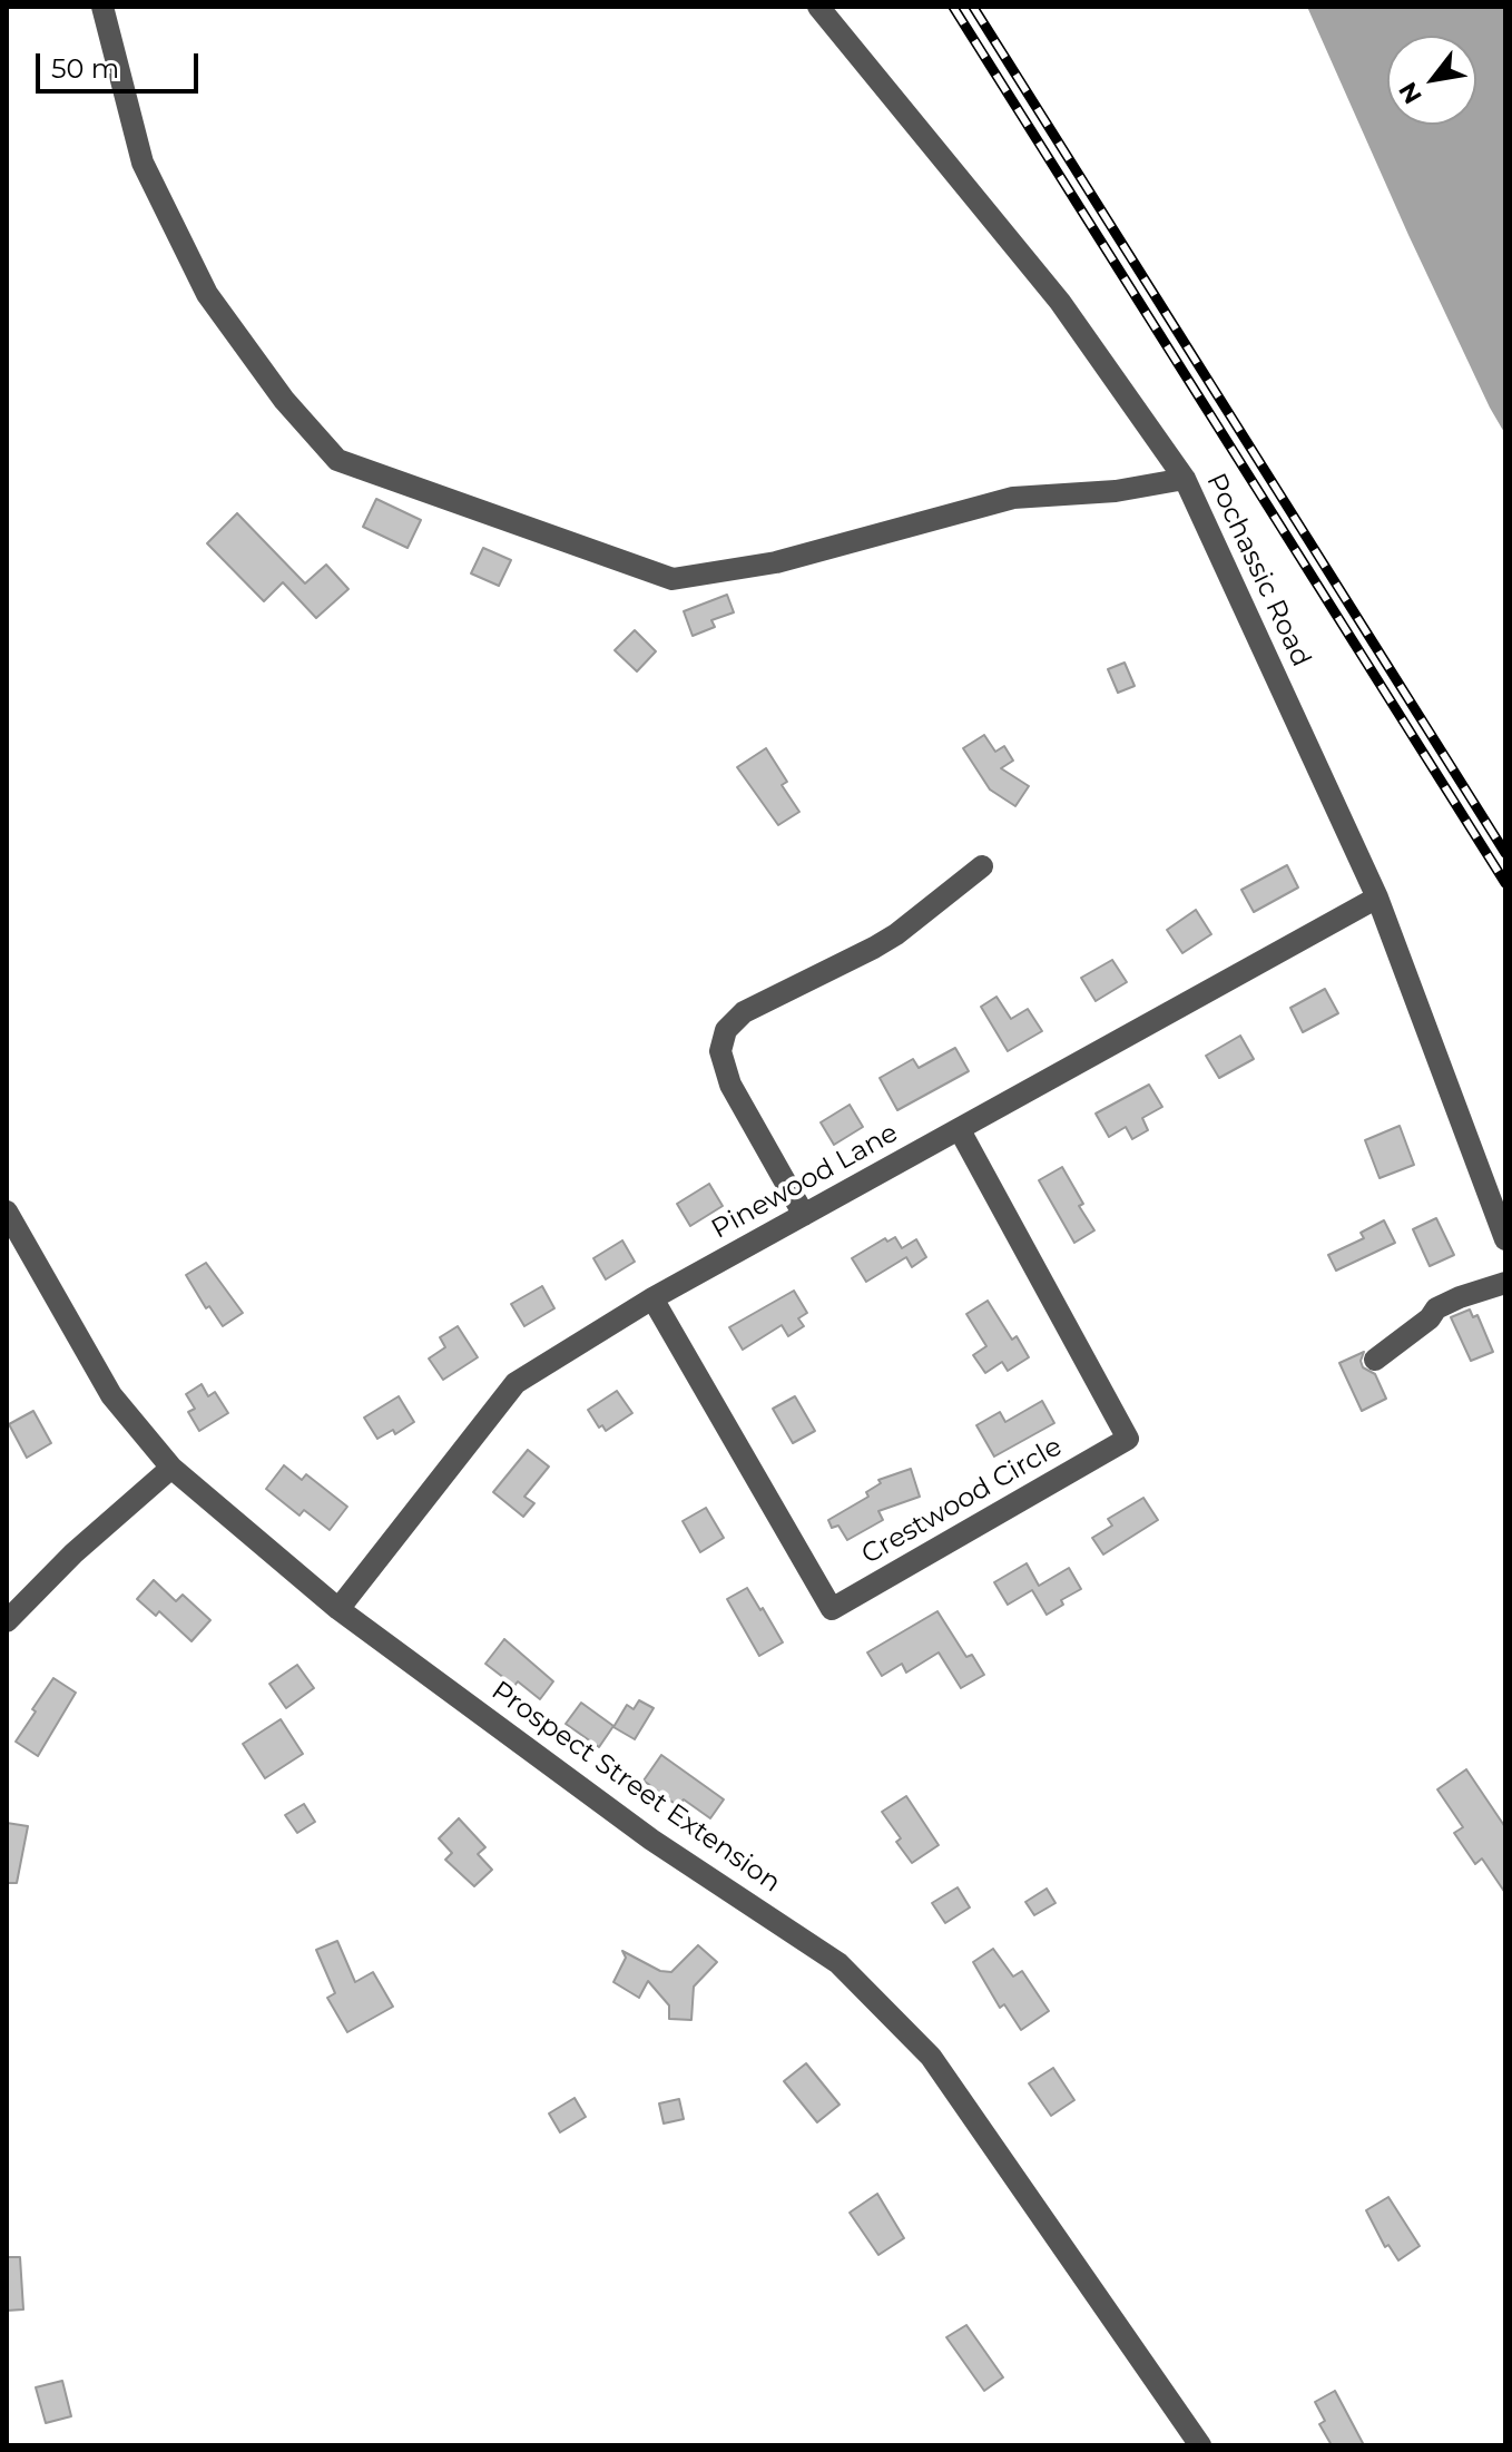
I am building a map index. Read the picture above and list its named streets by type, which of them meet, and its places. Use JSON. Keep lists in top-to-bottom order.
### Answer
{
  "streets": {
    "street": [
      "Pochassic Road",
      "Pinewood Lane",
      "Crestwood Circle",
      "Prospect Street Extension"
    ]
  },
  "crossings": [
    ["Pochassic Road", "Pinewood Lane"],
    ["Pinewood Lane", "Crestwood Circle"],
    ["Pinewood Lane", "Prospect Street Extension"]
  ],
  "scale_bar": "50 m",
  "north": "bottom left"
}
